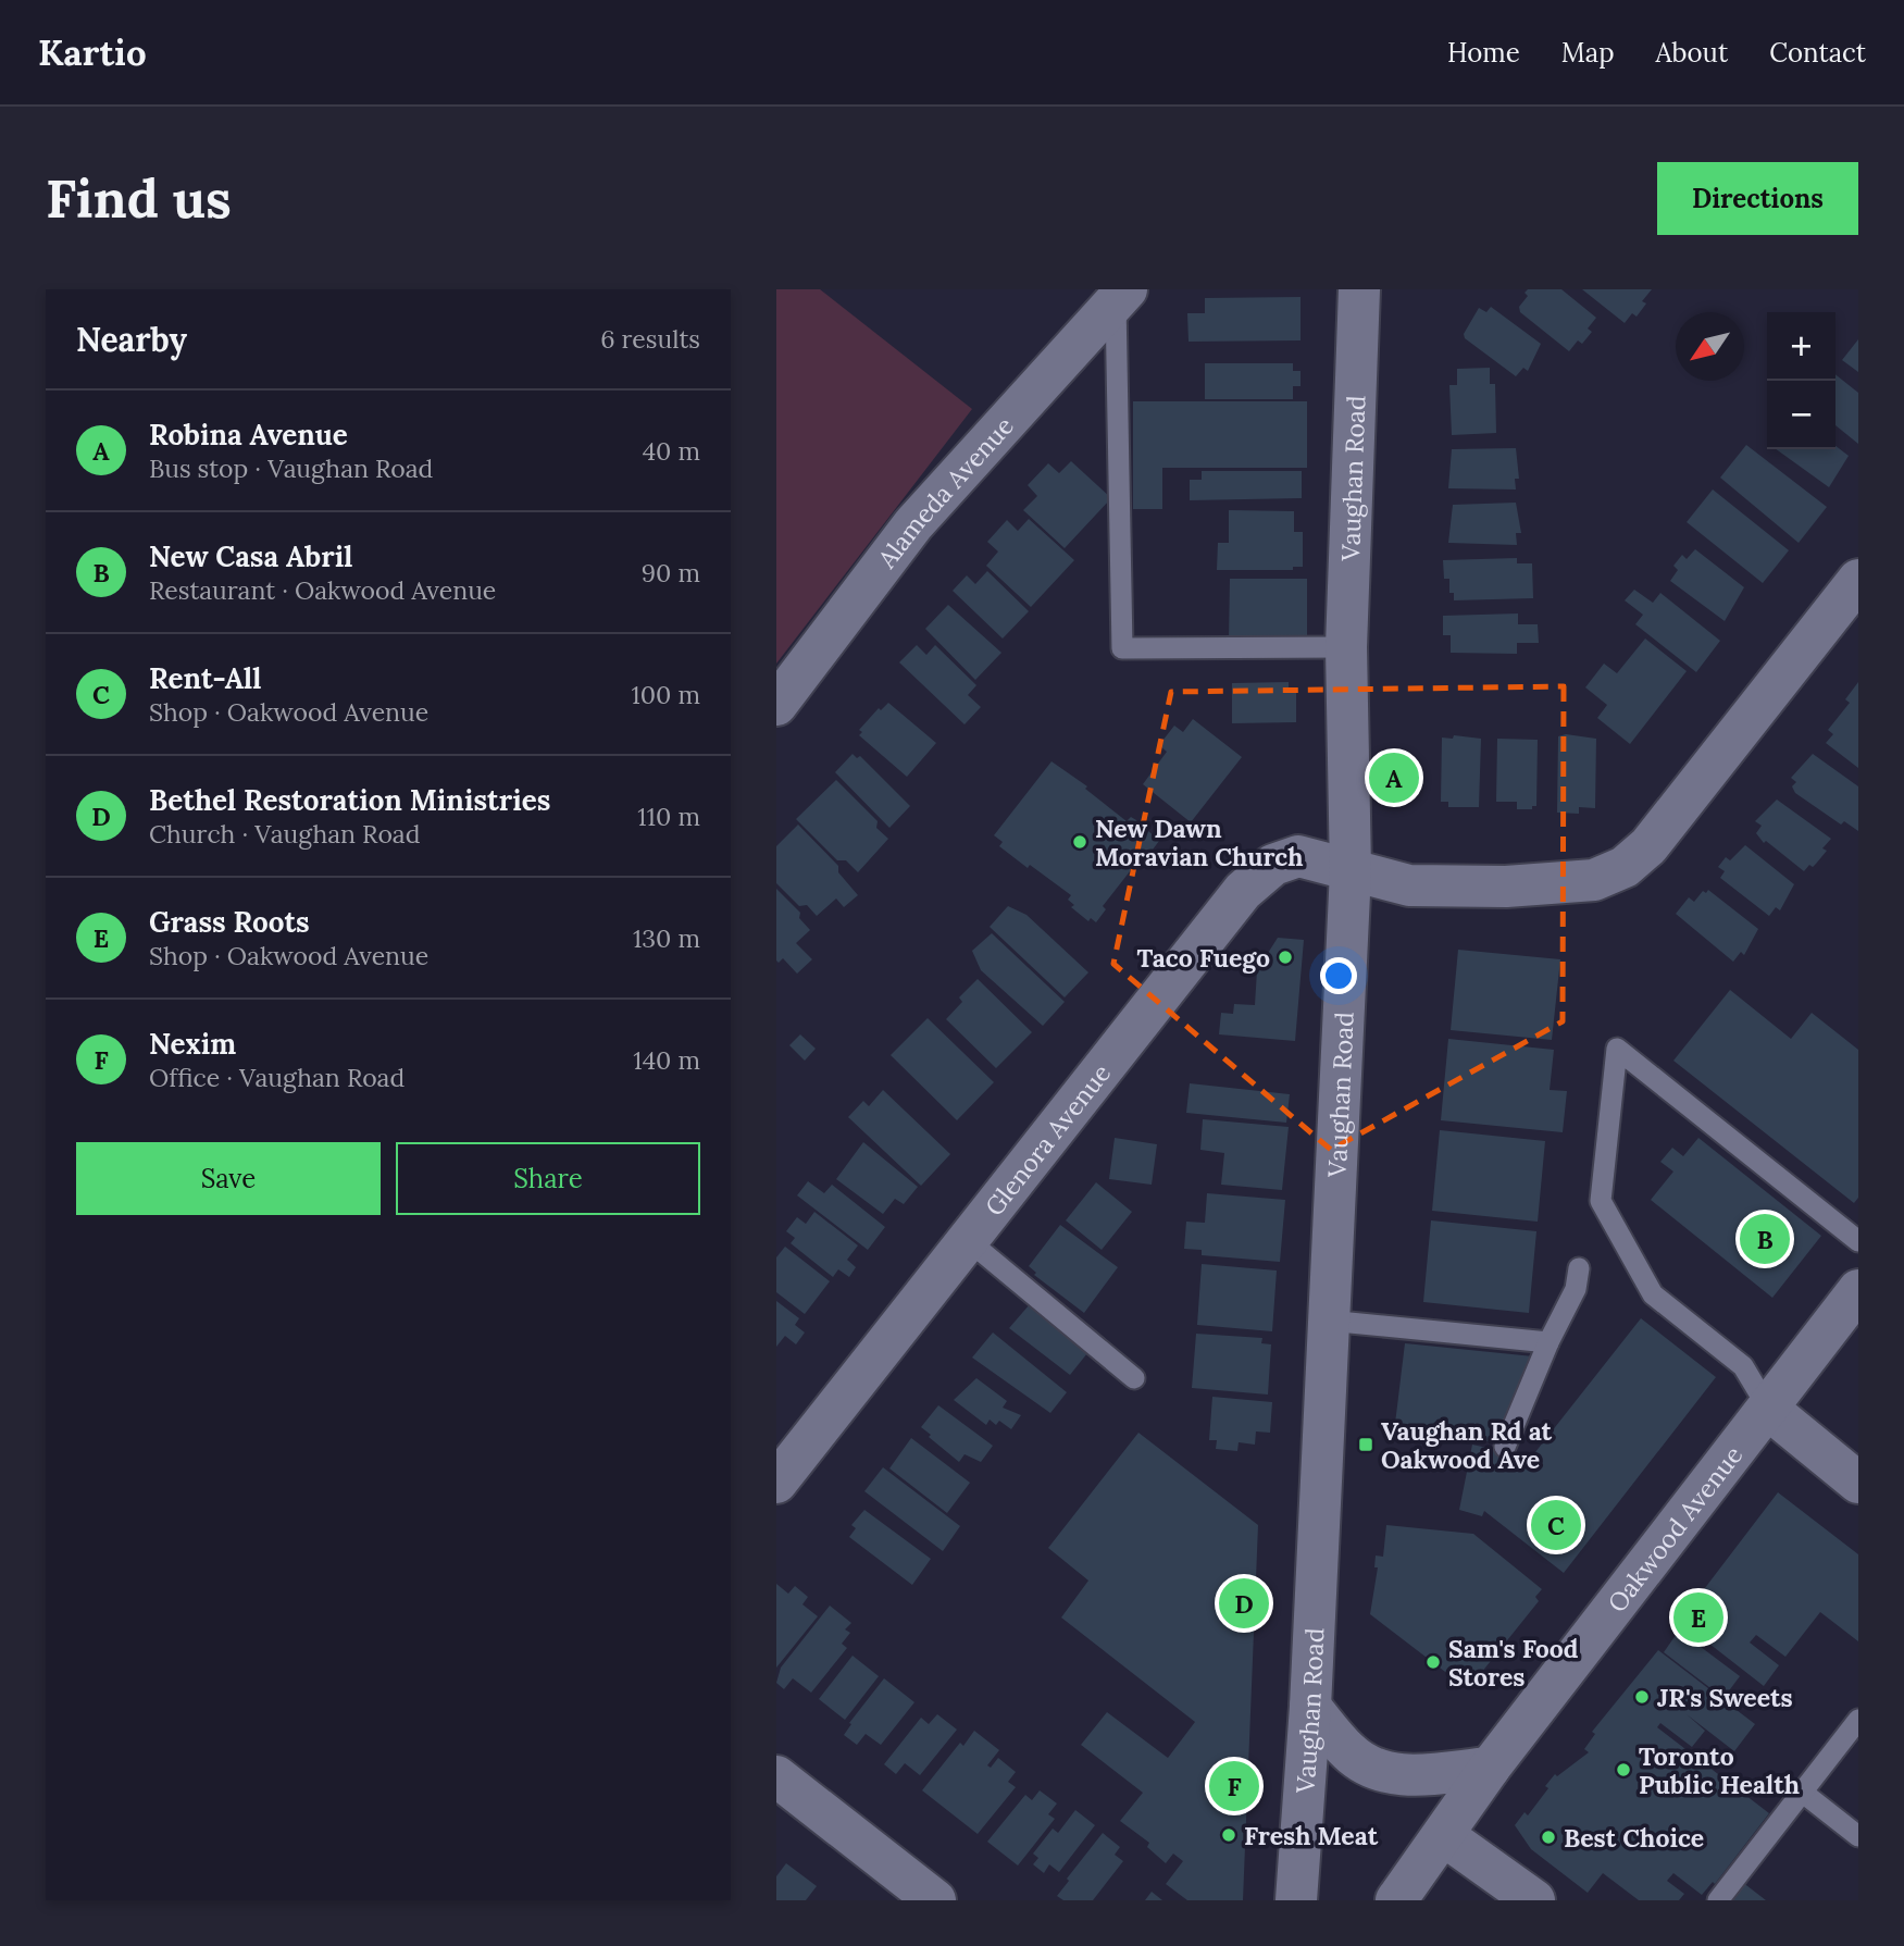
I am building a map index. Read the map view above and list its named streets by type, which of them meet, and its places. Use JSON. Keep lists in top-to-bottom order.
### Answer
{
  "streets": {
    "street": [
      "Vaughan Road",
      "Alameda Avenue",
      "Glenora Avenue",
      "Oakwood Avenue"
    ]
  },
  "crossings": [
    ["Vaughan Road", "Glenora Avenue"]
  ],
  "places": {
    "other": [
      "New Dawn Moravian Church",
      "Taco Fuego",
      "Sam's Food Stores",
      "JR's Sweets",
      "Toronto Public Health",
      "Fresh Meat",
      "Best Choice"
    ],
    "transit": ["Vaughan Rd at Oakwood Ave"]
  },
  "north": "bottom left",
  "page": {
    "header": "Kartio",
    "nav": [
      "Home",
      "Map",
      "About",
      "Contact"
    ],
    "buttons": [
      "Directions",
      ["Save", "Share"]
    ],
    "title": "Find us",
    "heading": ["Nearby", "6 results"],
    "map_buttons": ["+", "−"],
    "list": [
      {
        "mark": "A",
        "name": "Robina Avenue",
        "note": "Bus stop · Vaughan Road",
        "value": "40 m"
      },
      {
        "mark": "B",
        "name": "New Casa Abril",
        "note": "Restaurant · Oakwood Avenue",
        "value": "90 m"
      },
      {
        "mark": "C",
        "name": "Rent-All",
        "note": "Shop · Oakwood Avenue",
        "value": "100 m"
      },
      {
        "mark": "D",
        "name": "Bethel Restoration Ministries",
        "note": "Church · Vaughan Road",
        "value": "110 m"
      },
      {
        "mark": "E",
        "name": "Grass Roots",
        "note": "Shop · Oakwood Avenue",
        "value": "130 m"
      },
      {
        "mark": "F",
        "name": "Nexim",
        "note": "Office · Vaughan Road",
        "value": "140 m"
      }
    ],
    "pins": [
      "A",
      "B",
      "C",
      "D",
      "E",
      "F"
    ]
  }
}
